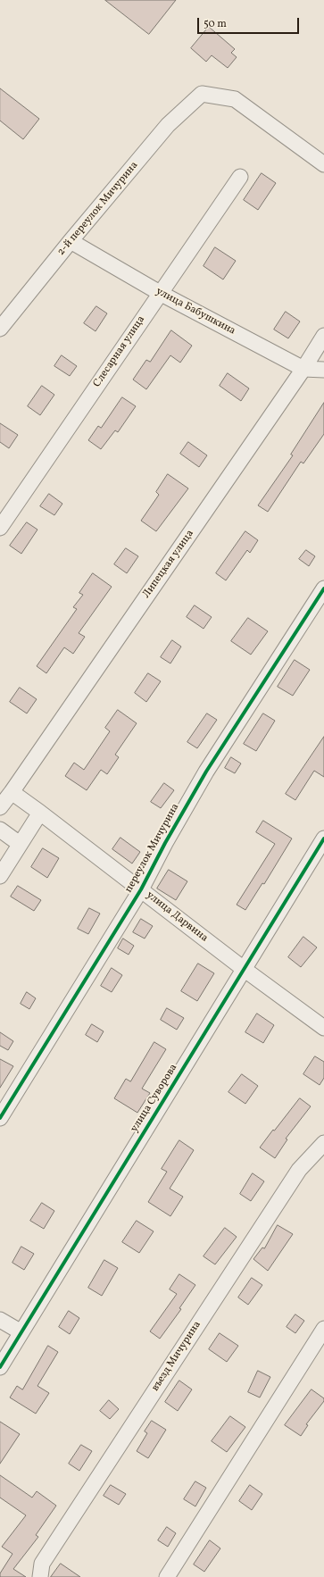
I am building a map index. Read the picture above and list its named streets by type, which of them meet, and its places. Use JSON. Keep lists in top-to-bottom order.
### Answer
{
  "streets": {
    "street": [
      "2-й переулок Мичурина",
      "улица Бабушкина",
      "Слесарная улица",
      "Липецкая улица",
      "переулок Мичурина",
      "улица Дарвина",
      "улица Суворова",
      "въезд Мичурина"
    ]
  },
  "crossings": [
    ["2-й переулок Мичурина", "улица Бабушкина"],
    ["улица Бабушкина", "Слесарная улица"],
    ["улица Бабушкина", "Липецкая улица"],
    ["Липецкая улица", "улица Дарвина"],
    ["переулок Мичурина", "улица Дарвина"],
    ["улица Дарвина", "улица Суворова"]
  ],
  "scale_bar": "50 m"
}
